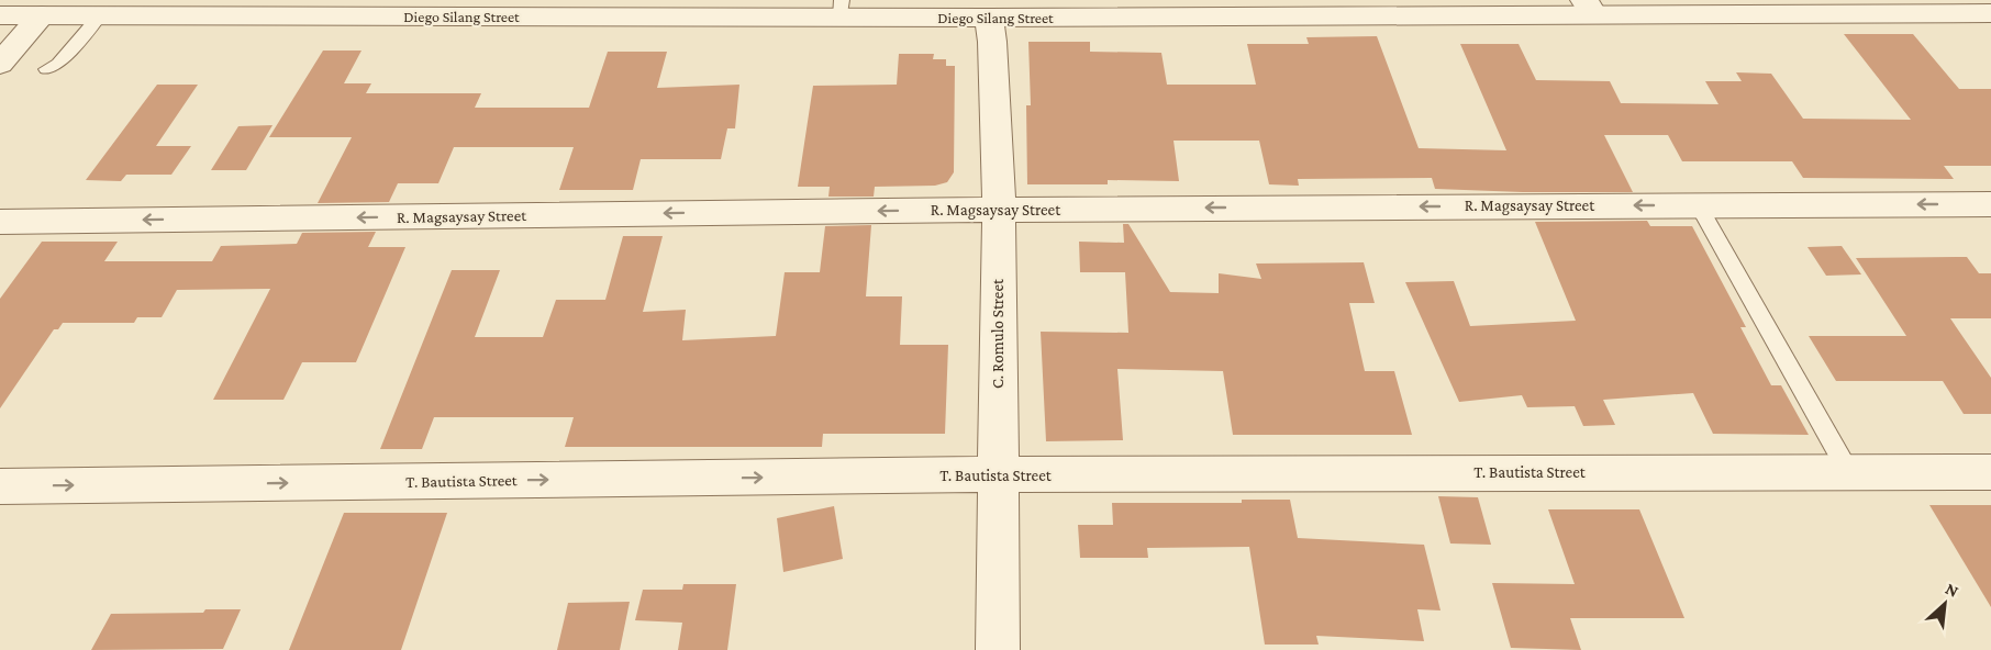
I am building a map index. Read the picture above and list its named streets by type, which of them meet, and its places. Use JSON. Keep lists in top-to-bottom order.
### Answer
{
  "streets": {
    "street": [
      "Diego Silang Street",
      "R. Magsaysay Street",
      "C. Romulo Street",
      "T. Bautista Street"
    ]
  },
  "crossings": [
    ["Diego Silang Street", "C. Romulo Street"],
    ["R. Magsaysay Street", "C. Romulo Street"],
    ["C. Romulo Street", "T. Bautista Street"]
  ],
  "one_way": ["R. Magsaysay Street", "T. Bautista Street"],
  "north": "top right"
}
